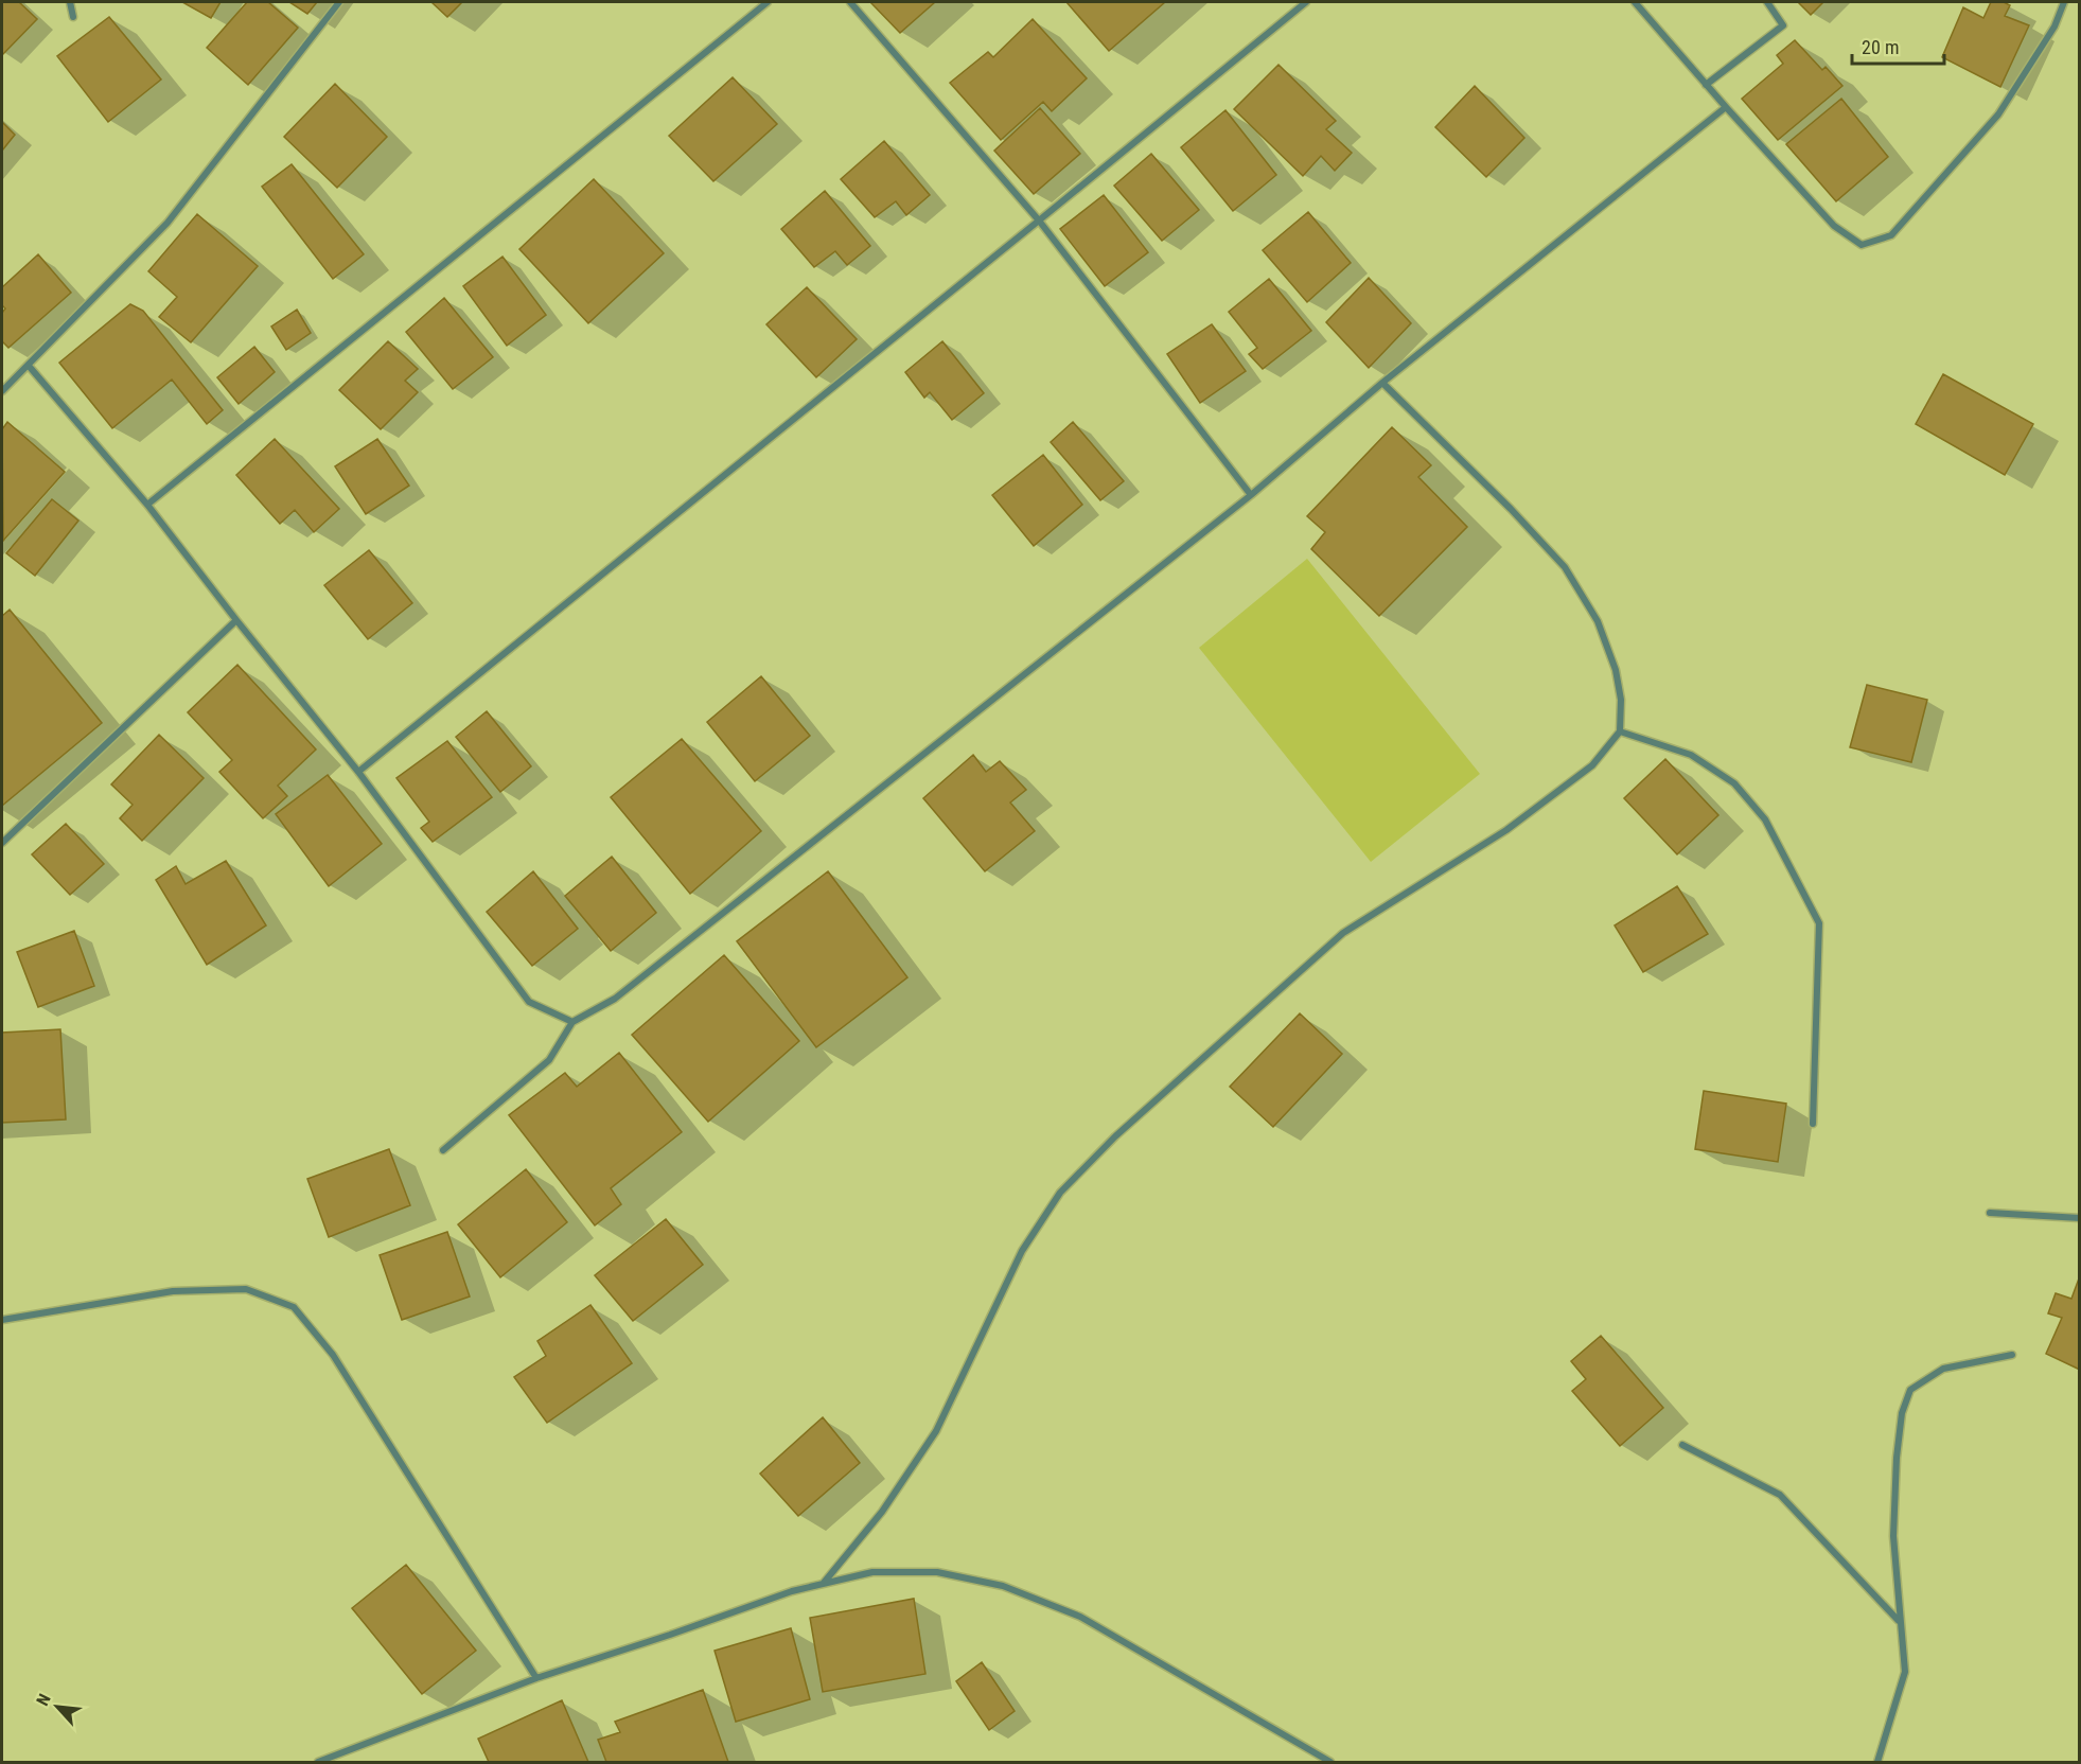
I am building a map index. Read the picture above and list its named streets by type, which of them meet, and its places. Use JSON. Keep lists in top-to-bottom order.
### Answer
{
  "scale_bar": "20 m",
  "north": "top left"
}
